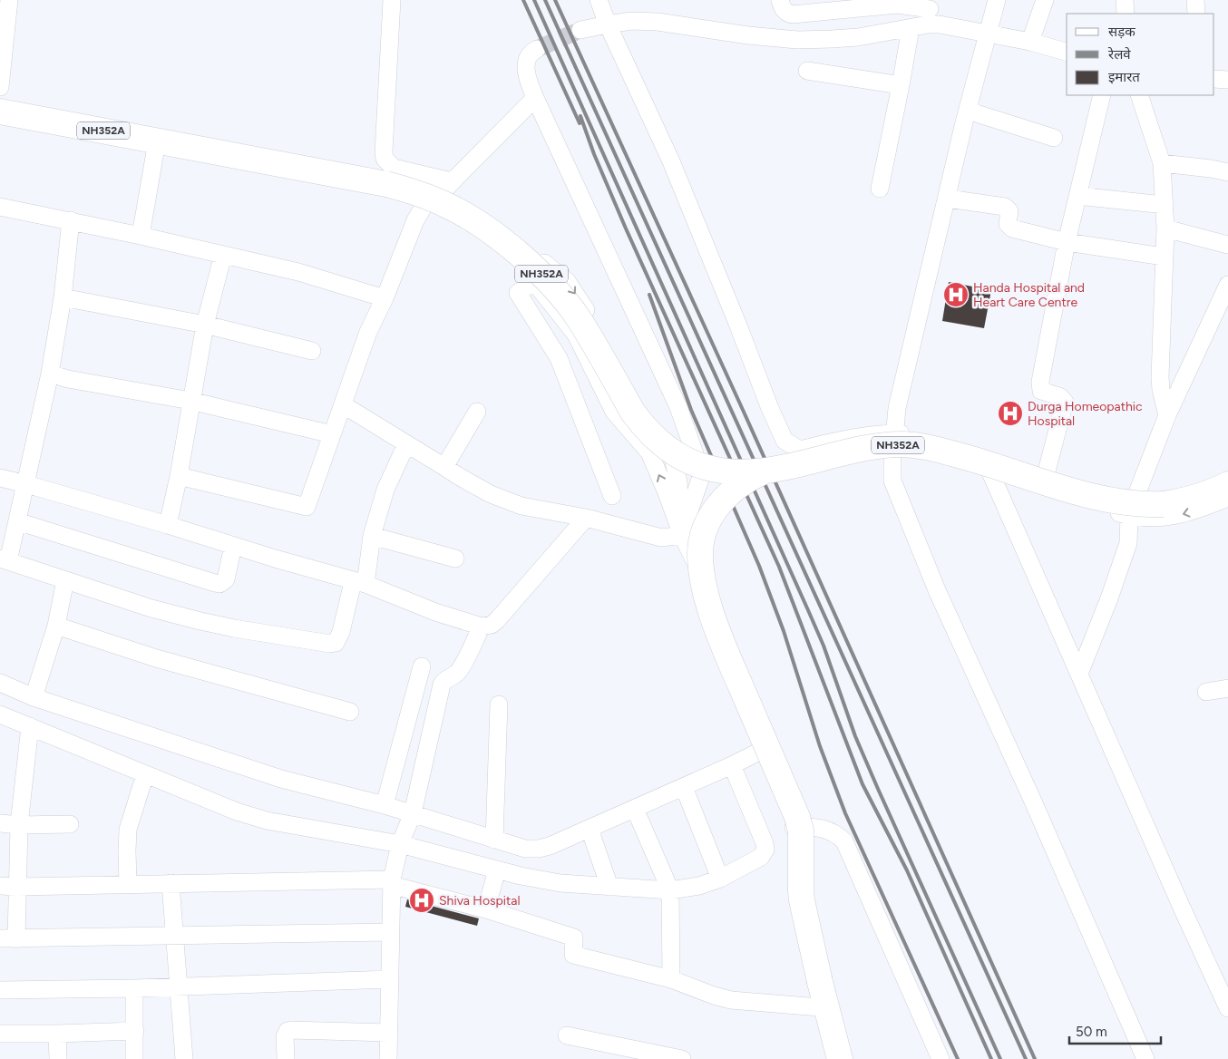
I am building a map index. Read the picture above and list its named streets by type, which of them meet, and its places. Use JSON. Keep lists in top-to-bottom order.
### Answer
{
  "streets": {
    "highway": ["NH352A"]
  },
  "places": {
    "hospital": ["Handa Hospital and Heart Care Centre", "Durga Homeopathic Hospital", "Shiva Hospital"]
  },
  "legend": ["सड़क", "रेलवे", "इमारत"],
  "scale_bar": "50 m"
}
